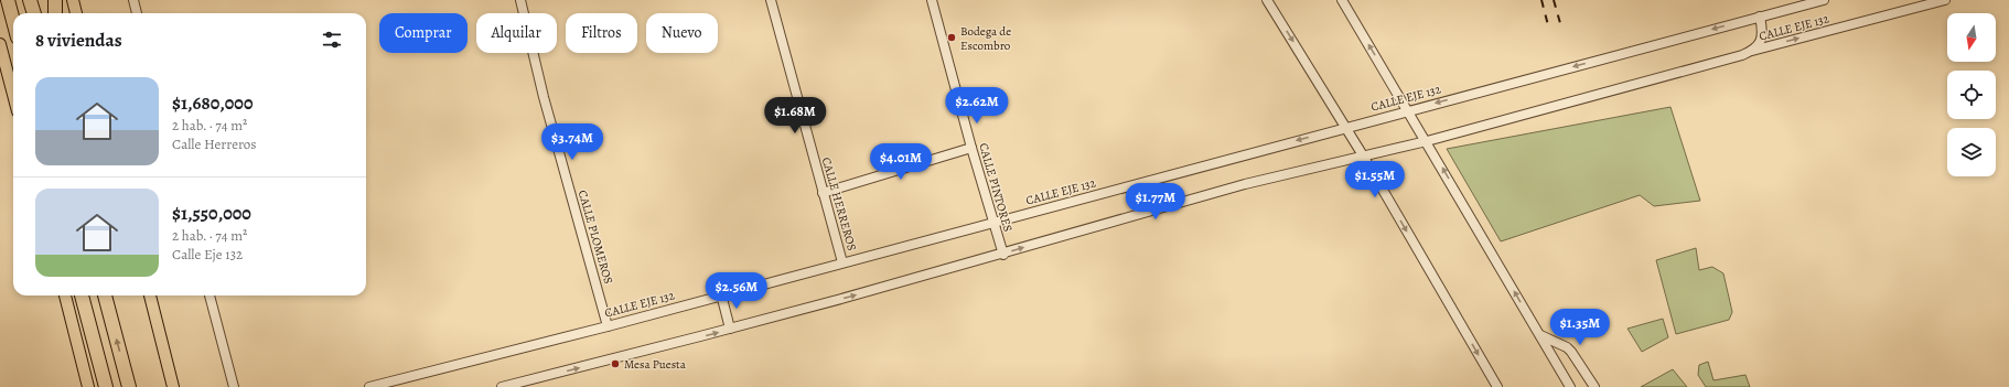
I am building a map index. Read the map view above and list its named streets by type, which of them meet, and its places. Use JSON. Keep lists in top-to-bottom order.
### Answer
{
  "streets": {
    "street": [
      "CALLE EJE 132",
      "CALLE PINTORES",
      "CALLE HERREROS",
      "CALLE PLOMEROS"
    ]
  },
  "crossings": [
    ["CALLE EJE 132", "CALLE PINTORES"],
    ["CALLE EJE 132", "CALLE HERREROS"],
    ["CALLE EJE 132", "CALLE PLOMEROS"]
  ],
  "places": ["Bodega de Escombro", "Mesa Puesta"],
  "north": "bottom",
  "page": {
    "chip": [
      "Comprar",
      "Alquilar",
      "Filtros",
      "Nuevo"
    ],
    "heading": "8 viviendas",
    "list": [
      {
        "name": "$1,680,000",
        "note": "2 hab. · 74 m² · Calle Herreros"
      },
      {
        "name": "$1,550,000",
        "note": "2 hab. · 74 m² · Calle Eje 132"
      }
    ],
    "price": [
      "$2.62M",
      "$1.68M",
      "$3.74M",
      "$4.01M",
      "$1.55M",
      "$1.77M",
      "$2.56M",
      "$1.35M"
    ]
  }
}
